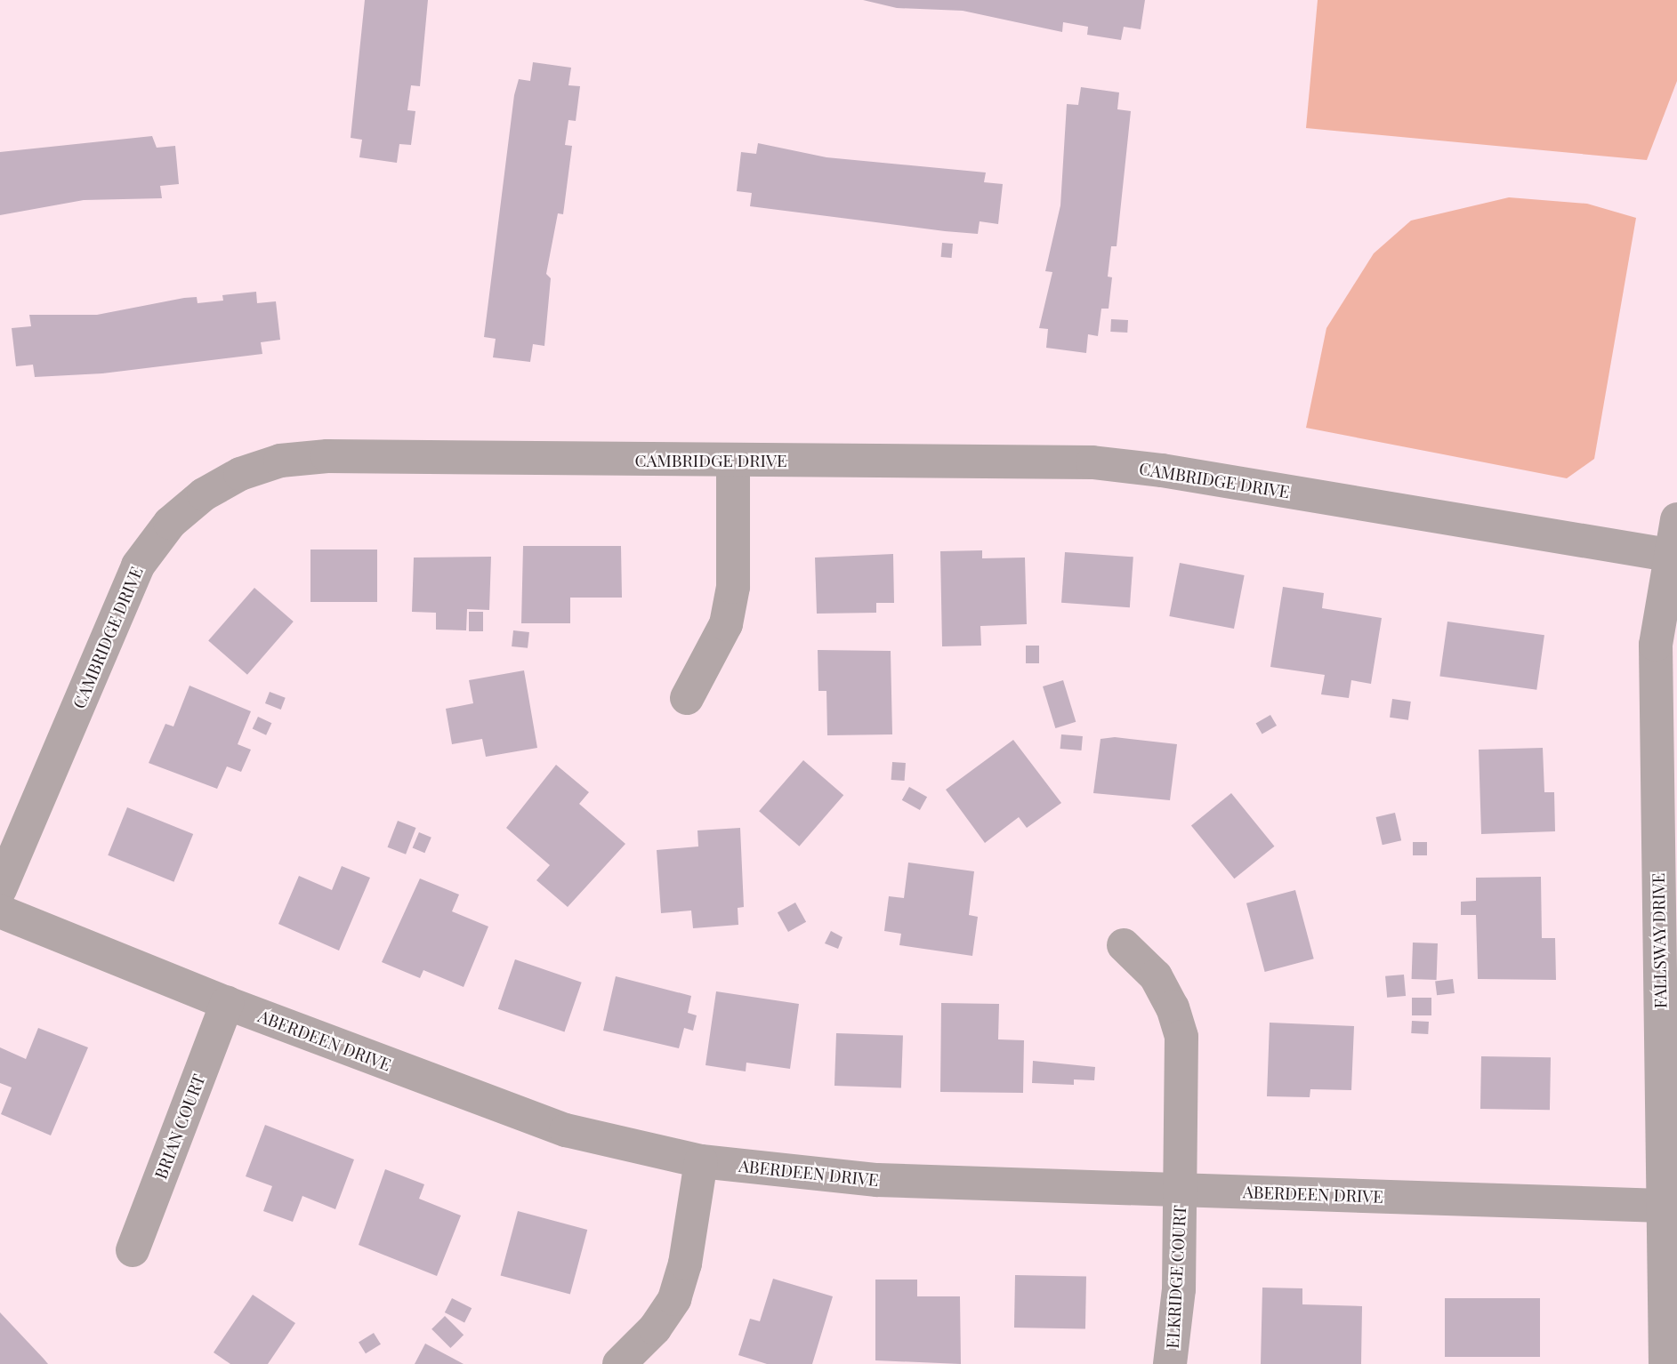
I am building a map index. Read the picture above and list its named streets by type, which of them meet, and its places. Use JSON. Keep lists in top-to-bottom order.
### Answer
{
  "streets": {
    "street": [
      "CAMBRIDGE DRIVE",
      "FALLSWAY DRIVE",
      "ABERDEEN DRIVE",
      "BRIAN COURT",
      "ELKRIDGE COURT"
    ]
  },
  "crossings": [
    ["CAMBRIDGE DRIVE", "FALLSWAY DRIVE"],
    ["FALLSWAY DRIVE", "ABERDEEN DRIVE"],
    ["ABERDEEN DRIVE", "BRIAN COURT"],
    ["ABERDEEN DRIVE", "ELKRIDGE COURT"]
  ]
}
